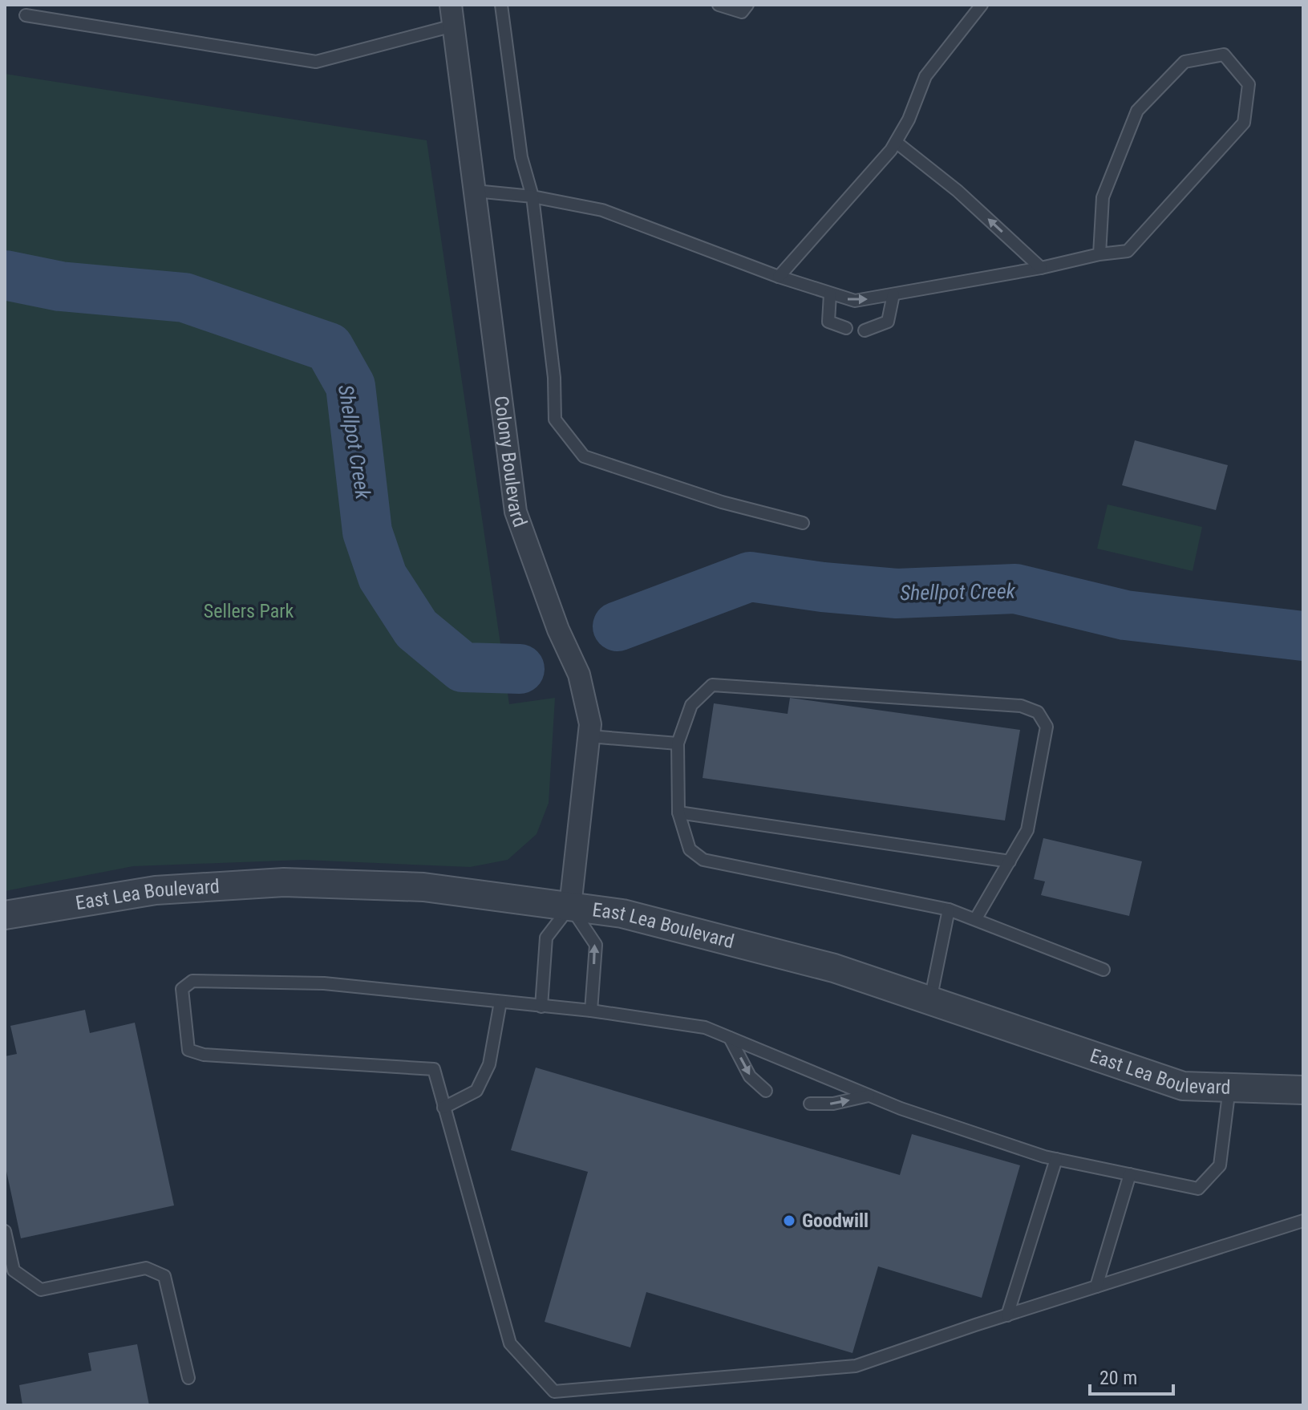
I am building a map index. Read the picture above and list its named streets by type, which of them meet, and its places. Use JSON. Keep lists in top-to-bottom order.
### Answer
{
  "streets": {
    "street": ["Colony Boulevard", "East Lea Boulevard"]
  },
  "crossings": [
    ["Colony Boulevard", "East Lea Boulevard"]
  ],
  "water": ["Shellpot Creek"],
  "parks": ["Sellers Park"],
  "places": ["Goodwill"],
  "scale_bar": "20 m"
}
